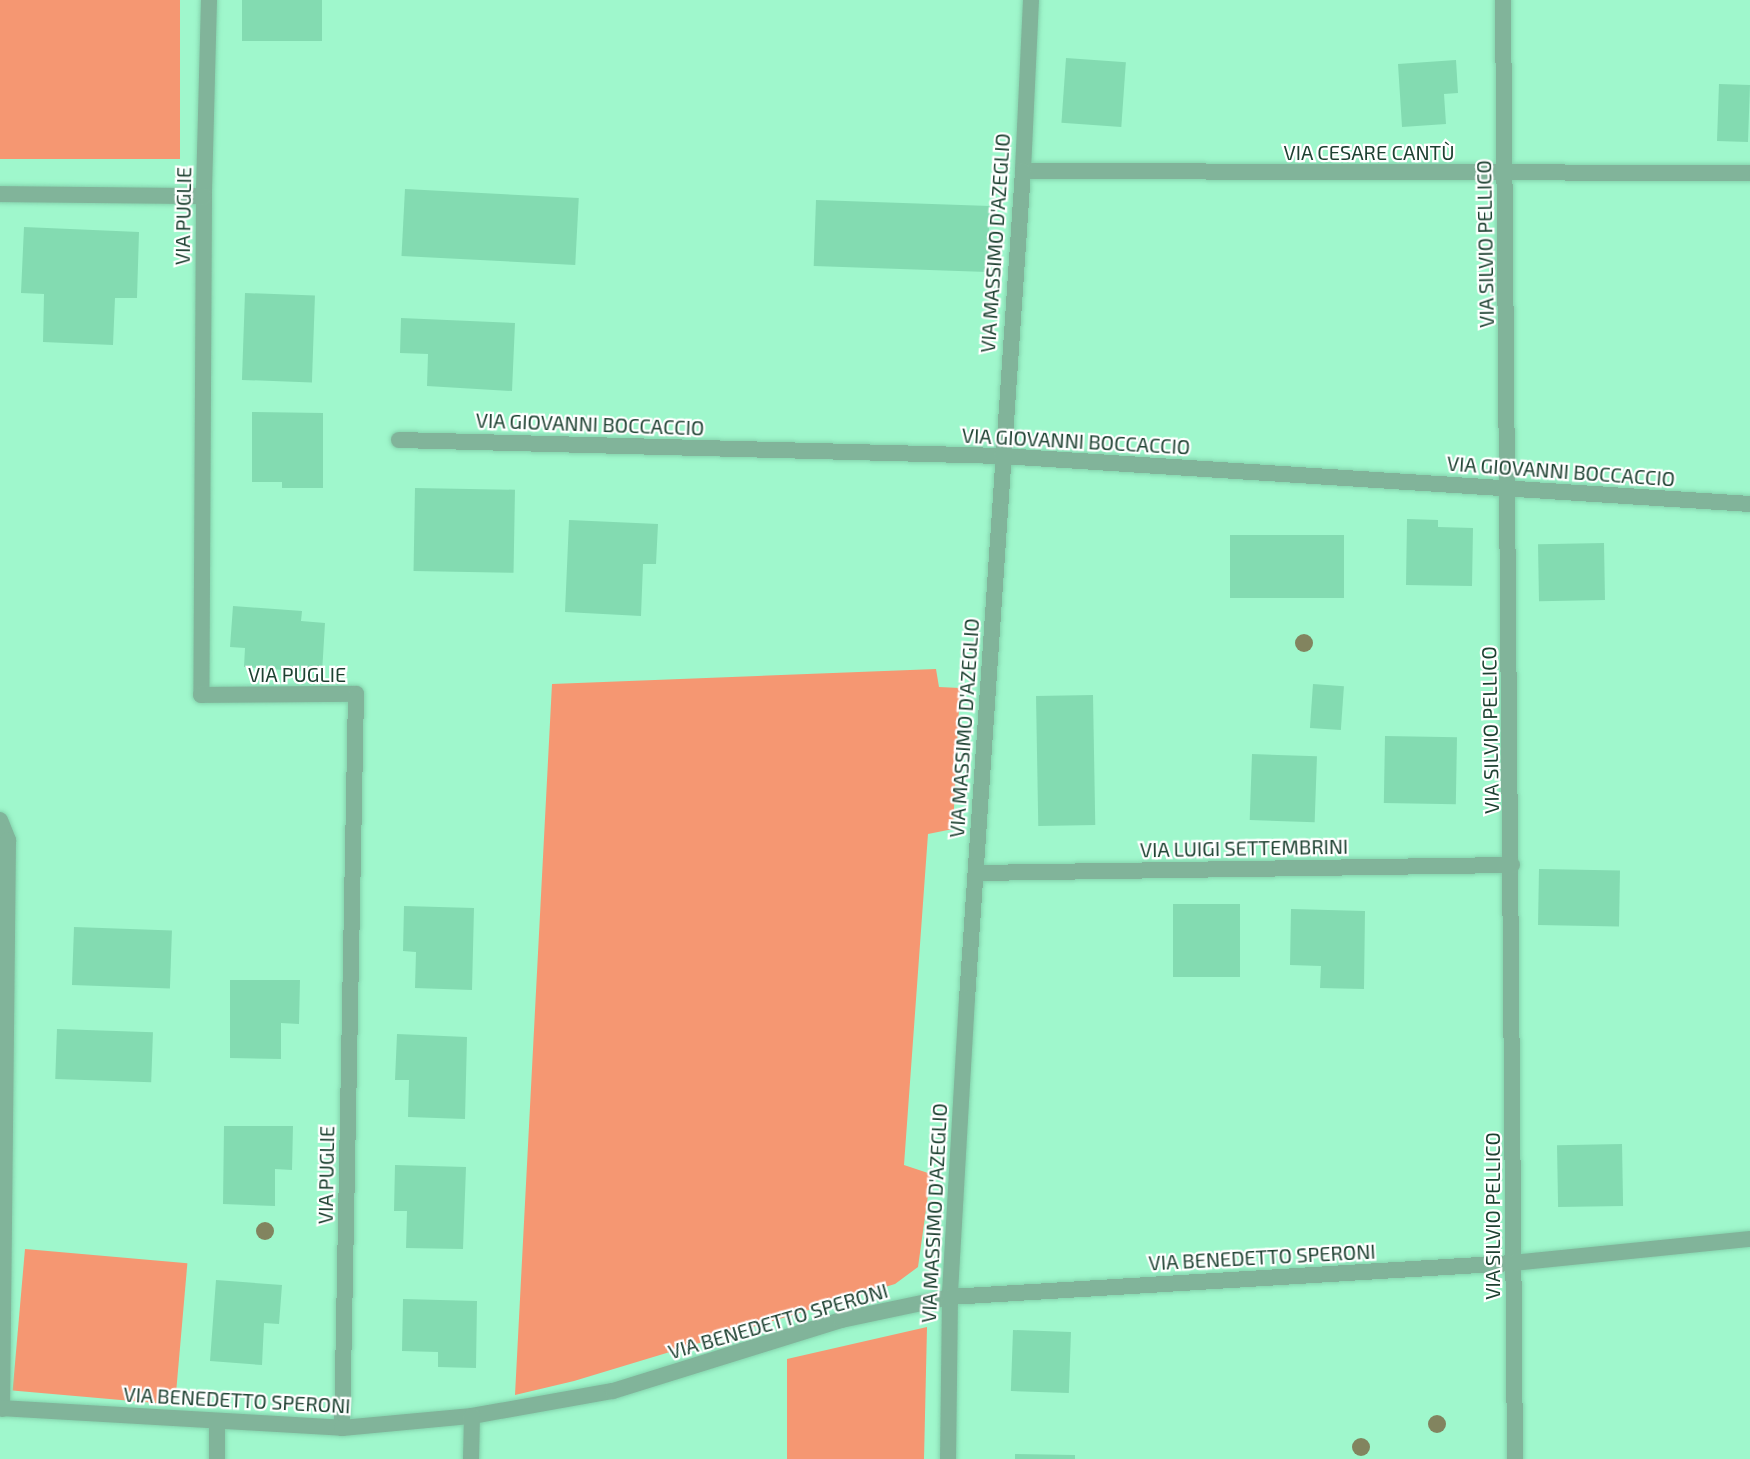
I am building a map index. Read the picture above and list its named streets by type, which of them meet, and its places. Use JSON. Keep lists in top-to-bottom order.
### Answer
{
  "streets": {
    "street": [
      "VIA CESARE CANTÙ",
      "VIA PUGLIE",
      "VIA MASSIMO D'AZEGLIO",
      "VIA SILVIO PELLICO",
      "VIA GIOVANNI BOCCACCIO",
      "VIA LUIGI SETTEMBRINI",
      "VIA BENEDETTO SPERONI"
    ]
  },
  "crossings": [
    ["VIA CESARE CANTÙ", "VIA MASSIMO D'AZEGLIO"],
    ["VIA CESARE CANTÙ", "VIA SILVIO PELLICO"],
    ["VIA PUGLIE", "VIA BENEDETTO SPERONI"],
    ["VIA MASSIMO D'AZEGLIO", "VIA GIOVANNI BOCCACCIO"],
    ["VIA MASSIMO D'AZEGLIO", "VIA LUIGI SETTEMBRINI"],
    ["VIA MASSIMO D'AZEGLIO", "VIA BENEDETTO SPERONI"],
    ["VIA SILVIO PELLICO", "VIA GIOVANNI BOCCACCIO"],
    ["VIA SILVIO PELLICO", "VIA LUIGI SETTEMBRINI"],
    ["VIA SILVIO PELLICO", "VIA BENEDETTO SPERONI"]
  ]
}
